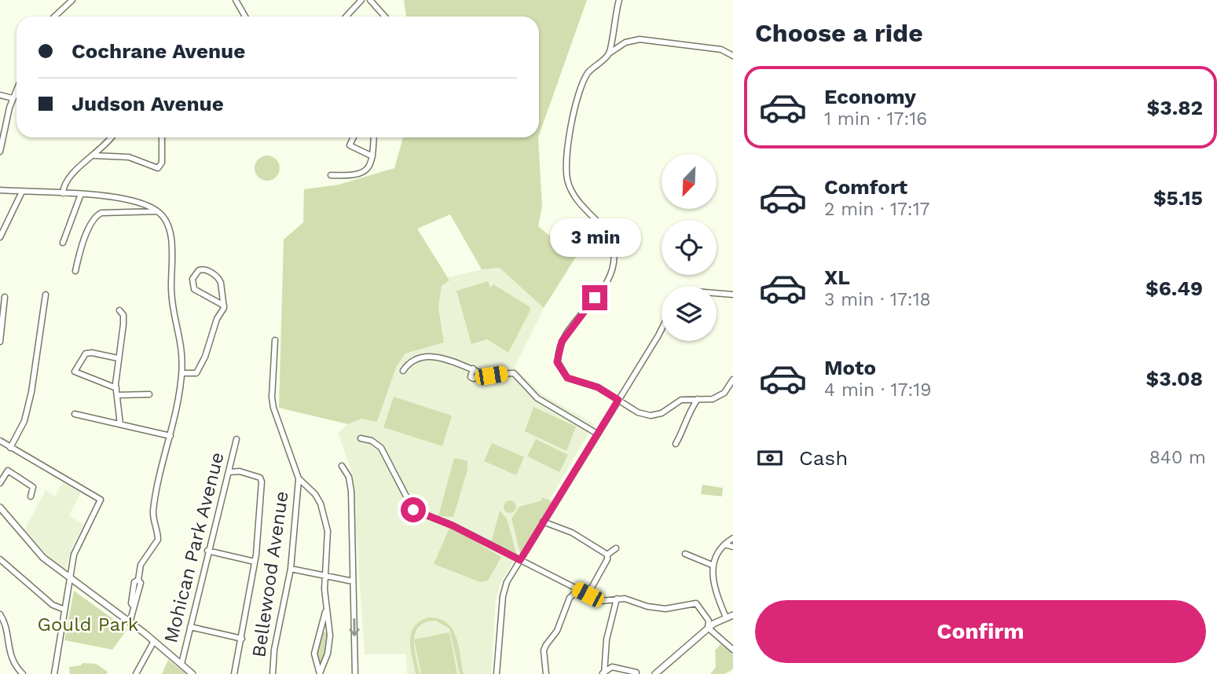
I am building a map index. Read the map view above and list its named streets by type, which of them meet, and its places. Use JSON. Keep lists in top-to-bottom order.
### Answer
{
  "streets": {
    "street": ["Mohican Park Avenue", "Bellewood Avenue"]
  },
  "parks": ["Gould Park"],
  "north": "bottom left",
  "page": {
    "heading": "Choose a ride",
    "banner": ["Cochrane Avenue", "Judson Avenue"],
    "list": [
      {
        "name": "Economy",
        "note": "1 min · 17:16",
        "value": "$3.82"
      },
      {
        "name": "Comfort",
        "note": "2 min · 17:17",
        "value": "$5.15"
      },
      {
        "name": "XL",
        "note": "3 min · 17:18",
        "value": "$6.49"
      },
      {
        "name": "Moto",
        "note": "4 min · 17:19",
        "value": "$3.08"
      }
    ],
    "bubble": "3 min",
    "pay": ["Cash", "840 m"],
    "buttons": "Confirm"
  }
}
